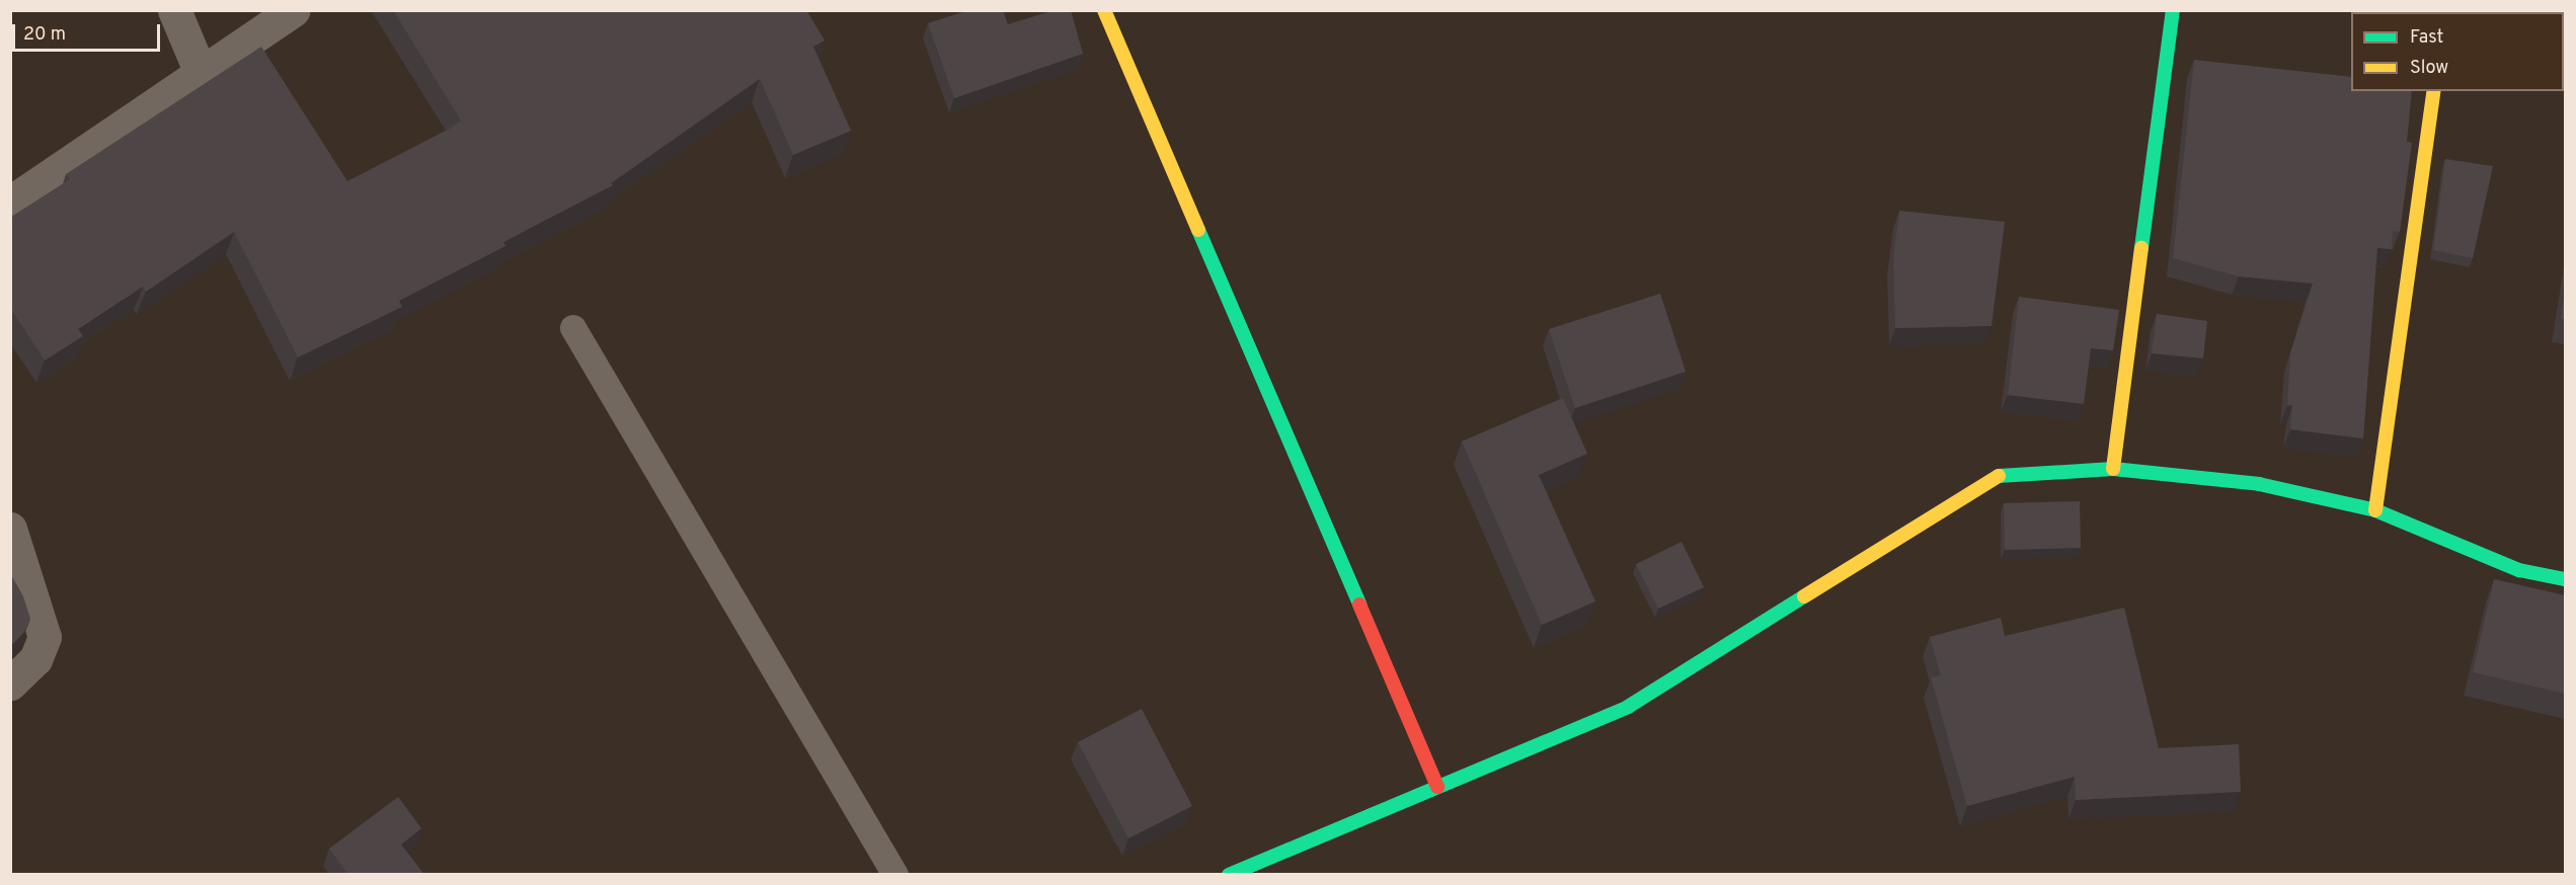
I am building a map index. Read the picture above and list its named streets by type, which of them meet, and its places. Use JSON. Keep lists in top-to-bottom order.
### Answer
{
  "legend": ["Fast", "Slow"],
  "scale_bar": "20 m"
}
